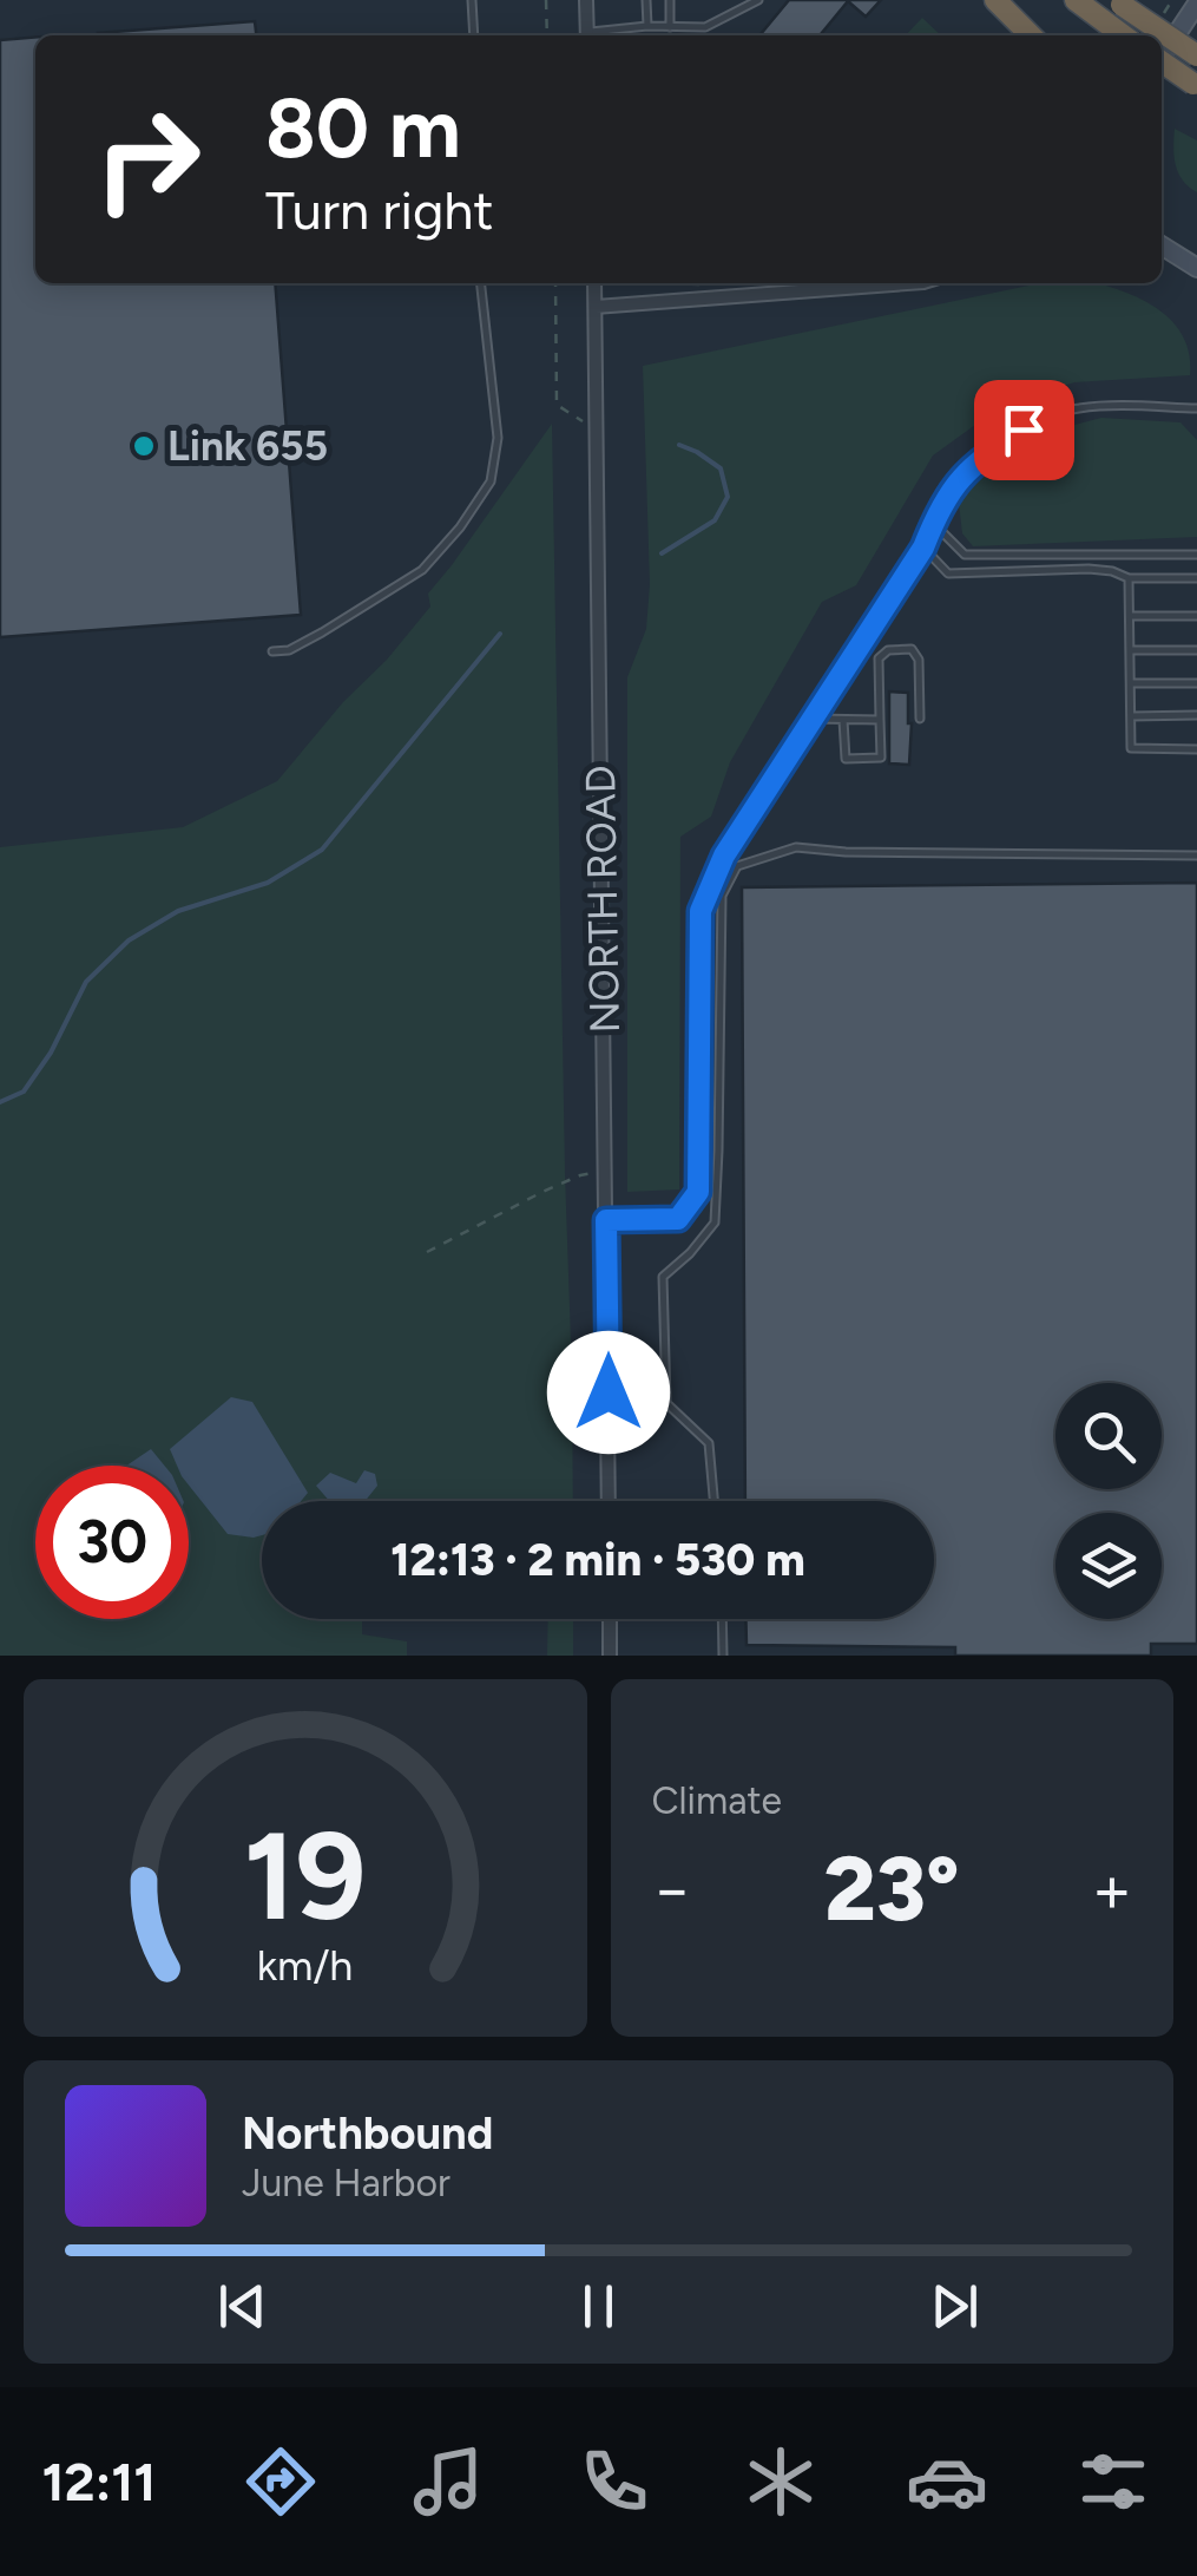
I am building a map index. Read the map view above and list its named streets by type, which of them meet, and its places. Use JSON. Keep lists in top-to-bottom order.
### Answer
{
  "streets": {
    "street": ["NORTH ROAD"]
  },
  "places": ["Link 655"],
  "page": {
    "turn": ["80 m", "Turn right"],
    "limit": "30",
    "trip": "12:13 · 2 min · 530 m",
    "tile": "Climate",
    "heat": ["−", "23°", "+"],
    "song": ["Northbound", "June Harbor"],
    "tabs": "12:11",
    "gauge": ["19", "km/h"]
  }
}
